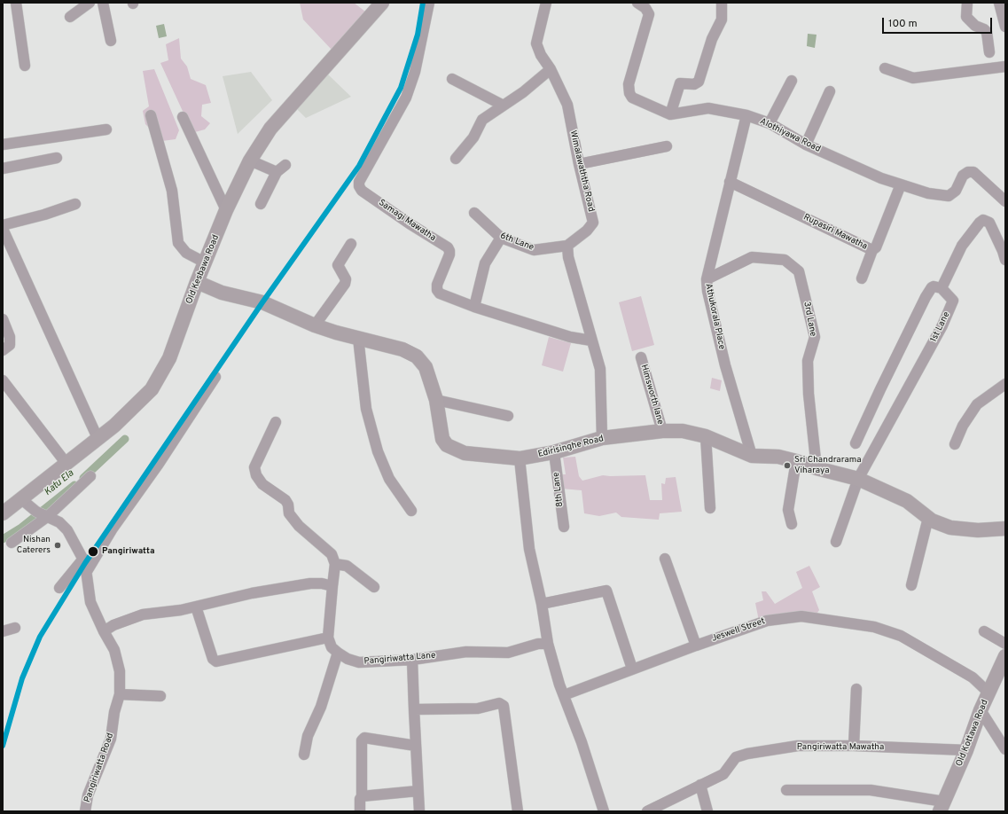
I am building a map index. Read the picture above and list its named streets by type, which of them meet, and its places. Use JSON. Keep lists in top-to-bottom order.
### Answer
{
  "streets": {
    "main road": ["Old Kesbawa Road", "Edirisinghe Road", "Old Kottawa Road"],
    "street": [
      "Alothiyawa Road",
      "Wimalawaththa Road",
      "Samagi Mawatha",
      "Rupasiri Mawatha",
      "6th Lane",
      "Athukorala Place",
      "3rd Lane",
      "1st Lane",
      "Himsworth lane",
      "8th Lane",
      "Jeswell Street",
      "Pangiriwatta Lane",
      "Pangiriwatta Mawatha",
      "Pangiriwatta Road"
    ]
  },
  "crossings": [
    ["Alothiyawa Road", "Rupasiri Mawatha"],
    ["Alothiyawa Road", "Athukorala Place"],
    ["Wimalawaththa Road", "6th Lane"],
    ["Rupasiri Mawatha", "Athukorala Place"],
    ["Old Kesbawa Road", "Edirisinghe Road"],
    ["Old Kesbawa Road", "Pangiriwatta Road"],
    ["Athukorala Place", "3rd Lane"],
    ["Athukorala Place", "Edirisinghe Road"],
    ["3rd Lane", "Edirisinghe Road"],
    ["1st Lane", "Edirisinghe Road"],
    ["Himsworth lane", "Edirisinghe Road"],
    ["Edirisinghe Road", "8th Lane"],
    ["Jeswell Street", "Old Kottawa Road"],
    ["Old Kottawa Road", "Pangiriwatta Mawatha"]
  ],
  "water": ["Katu Ela"],
  "places": ["Sri Chandrarama Viharaya", "Nishan Caterers", "Pangiriwatta"],
  "scale_bar": "100 m"
}
